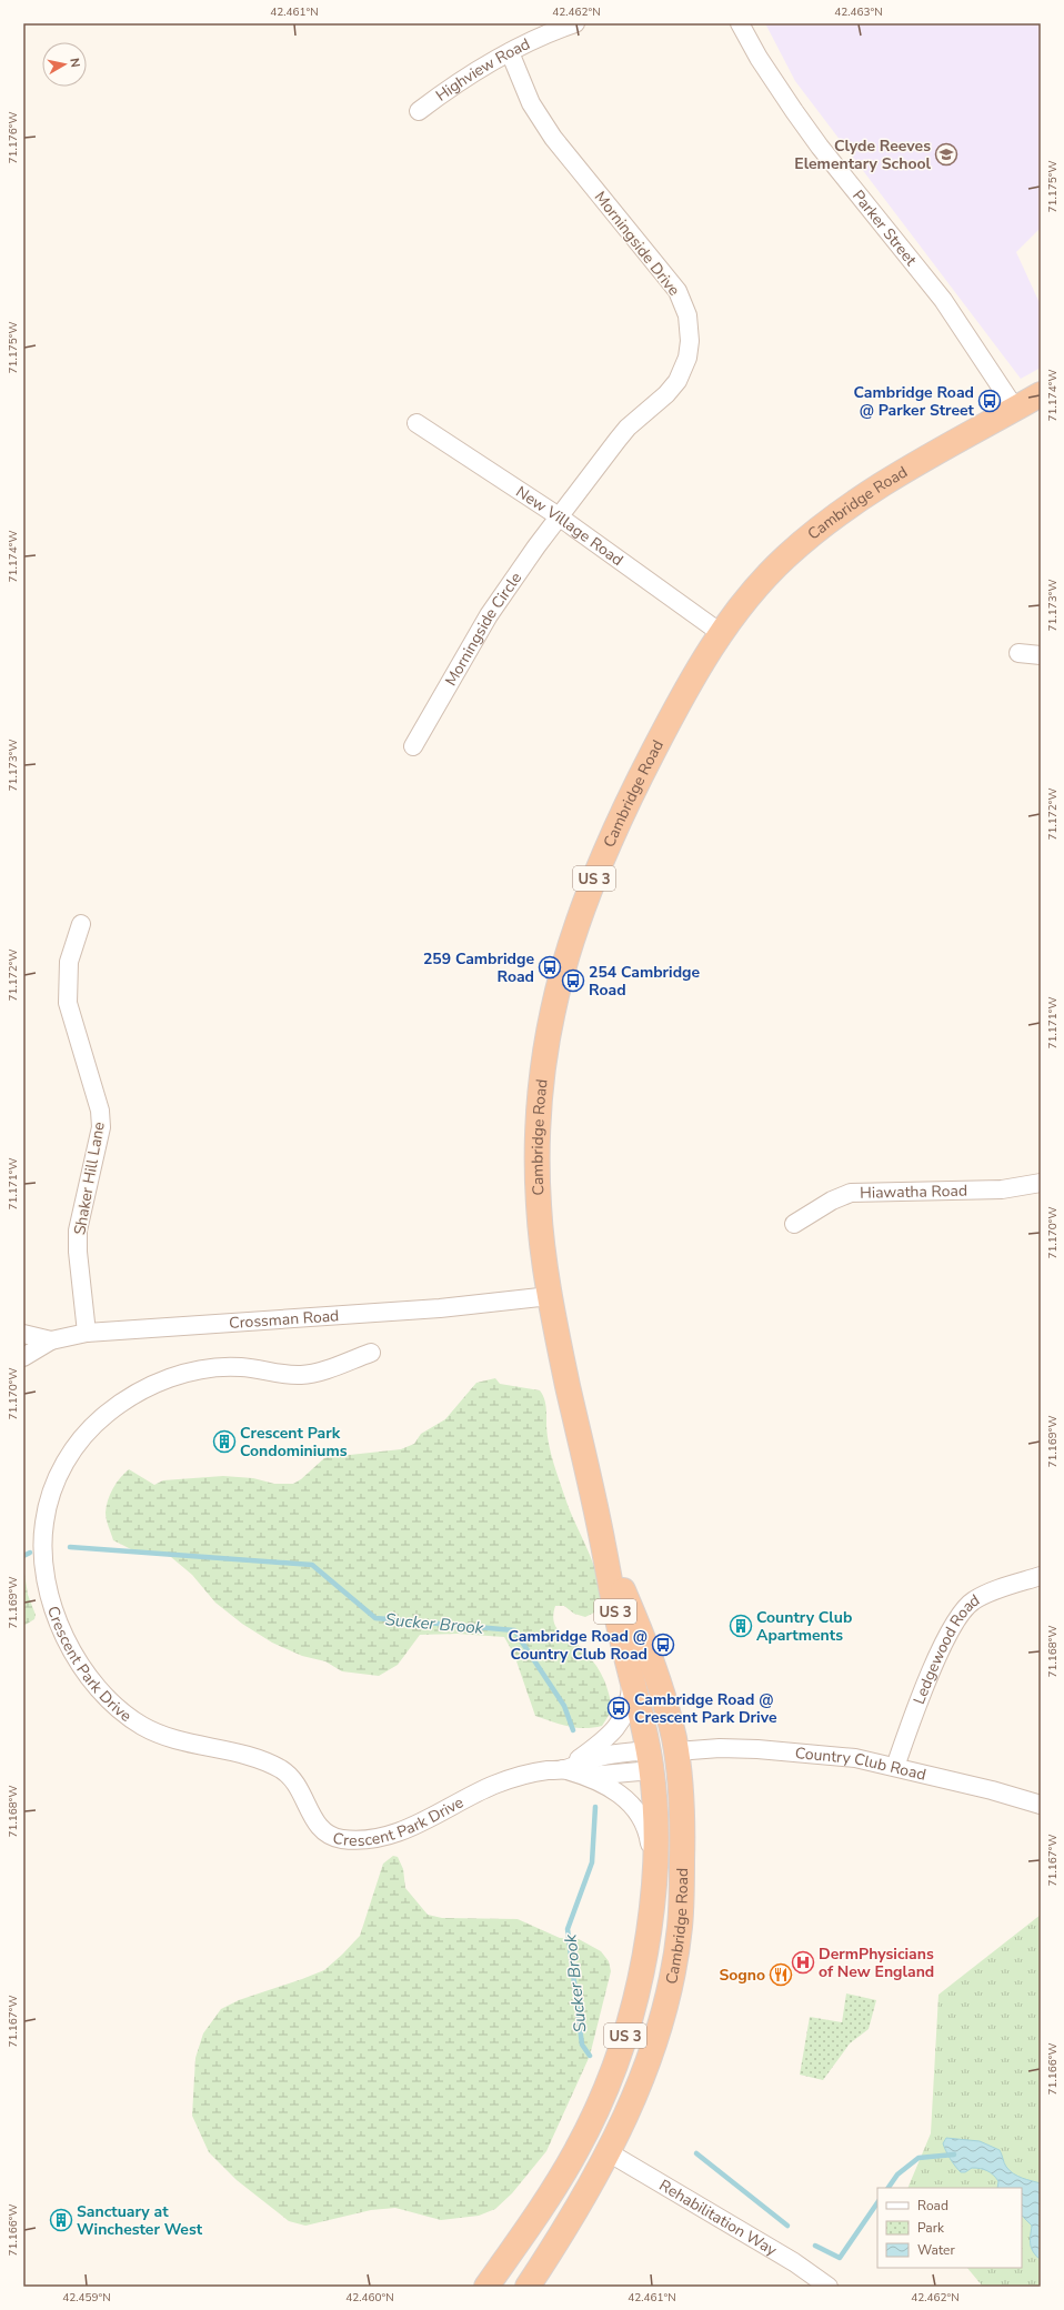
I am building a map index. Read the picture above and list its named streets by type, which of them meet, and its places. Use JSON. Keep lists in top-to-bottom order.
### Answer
{
  "streets": {
    "highway": ["Cambridge Road", "US 3"],
    "street": [
      "Highview Road",
      "Parker Street",
      "Morningside Drive",
      "New Village Road",
      "Morningside Circle",
      "Shaker Hill Lane",
      "Hiawatha Road",
      "Crossman Road",
      "Ledgewood Road",
      "Crescent Park Drive",
      "Country Club Road",
      "Rehabilitation Way"
    ]
  },
  "crossings": [
    ["Highview Road", "Morningside Drive"],
    ["Parker Street", "Cambridge Road"],
    ["Morningside Drive", "New Village Road"],
    ["Morningside Drive", "Morningside Circle"],
    ["Cambridge Road", "New Village Road"],
    ["Cambridge Road", "Crossman Road"],
    ["Cambridge Road", "Crescent Park Drive"],
    ["Cambridge Road", "Country Club Road"],
    ["Cambridge Road", "Rehabilitation Way"],
    ["New Village Road", "Morningside Circle"],
    ["Shaker Hill Lane", "Crossman Road"],
    ["Ledgewood Road", "Country Club Road"]
  ],
  "water": ["Sucker Brook"],
  "places": {
    "school or university": ["Clyde Reeves Elementary School"],
    "bus stop": [
      "Cambridge Road @ Parker Street",
      "259 Cambridge Road",
      "254 Cambridge Road",
      "Cambridge Road @ Country Club Road",
      "Cambridge Road @ Crescent Park Drive"
    ],
    "building": ["Crescent Park Condominiums", "Country Club Apartments", "Sanctuary at Winchester West"],
    "hospital": ["DermPhysicians of New England"],
    "restaurant": ["Sogno"]
  },
  "legend": ["Road", "Park", "Water"],
  "north": "right",
  "coordinates": [
    "42.461°N",
    "42.462°N",
    "42.463°N",
    "71.176°W",
    "71.175°W",
    "71.174°W",
    "71.173°W",
    "71.172°W",
    "71.171°W",
    "71.170°W",
    "71.169°W",
    "71.168°W",
    "71.167°W",
    "71.166°W",
    "42.459°N",
    "42.460°N"
  ]
}
